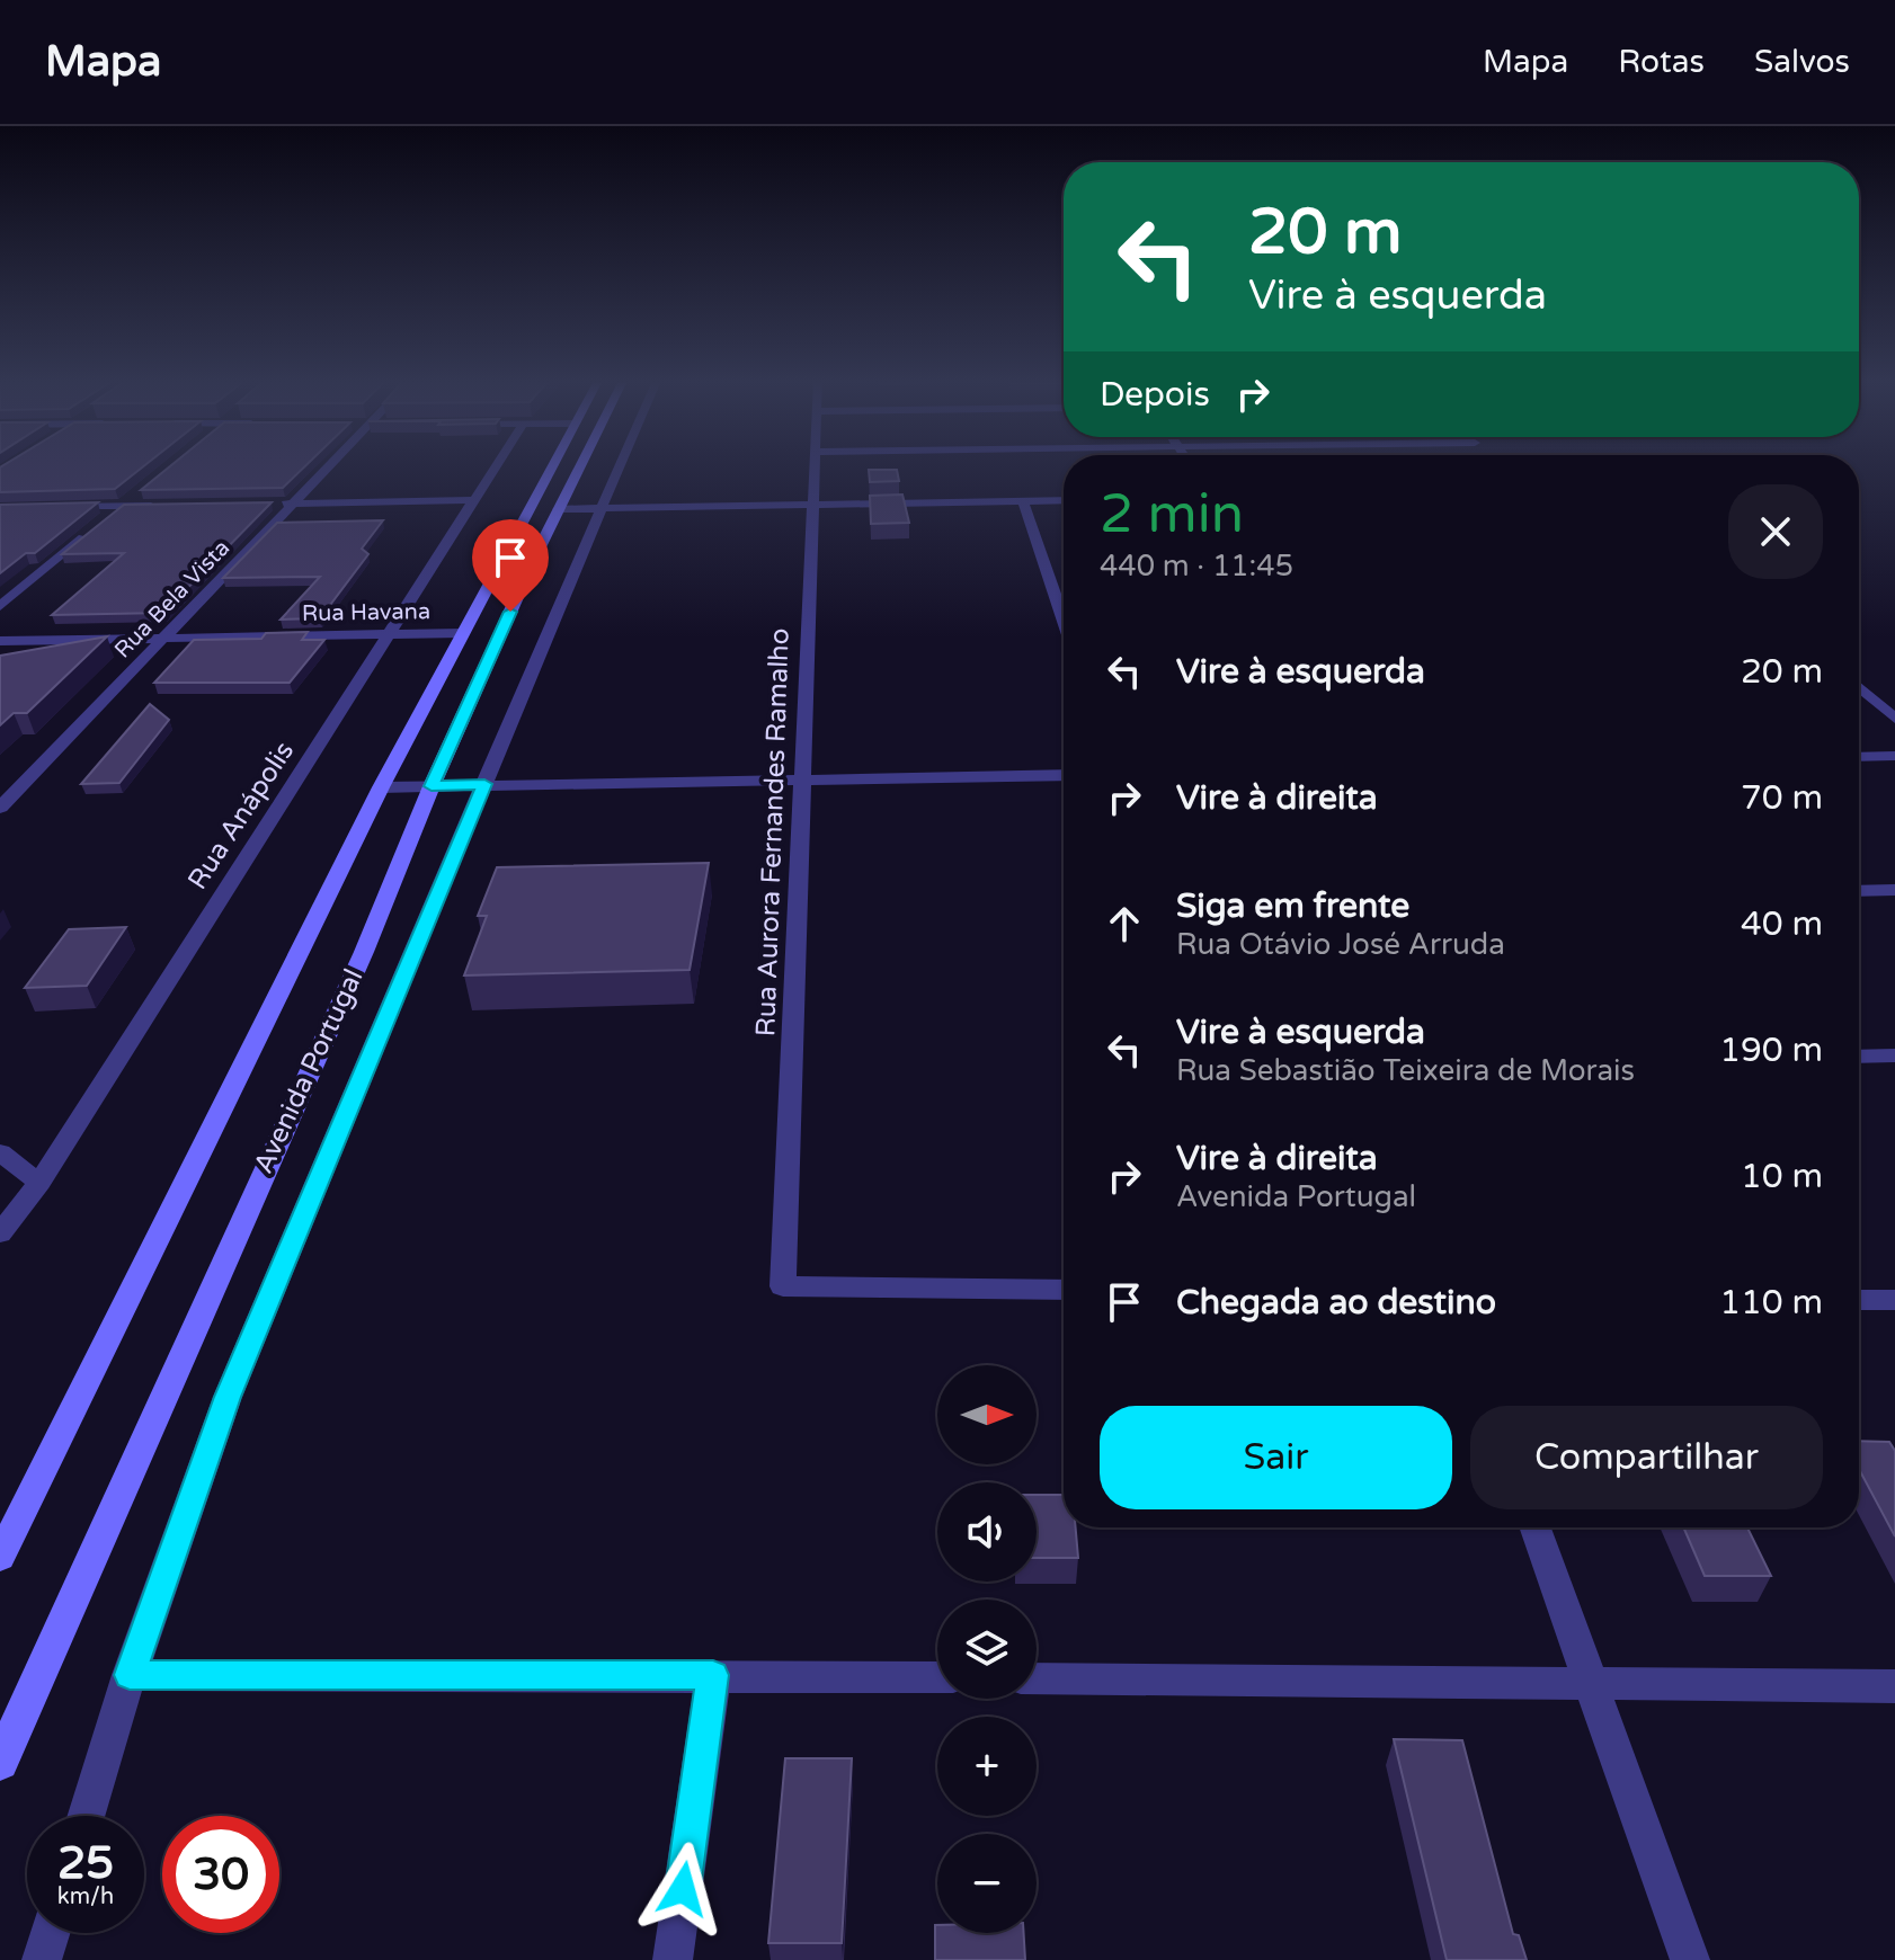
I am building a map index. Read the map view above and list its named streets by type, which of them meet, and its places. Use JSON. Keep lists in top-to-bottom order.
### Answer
{
  "streets": {
    "main road": ["Avenida Portugal"],
    "street": [
      "Rua Bela Vista",
      "Rua Havana",
      "Rua Anápolis",
      "Rua Aurora Fernandes Ramalho"
    ]
  },
  "crossings": [
    ["Rua Bela Vista", "Rua Havana"],
    ["Rua Havana", "Rua Anápolis"]
  ],
  "north": "right",
  "page": {
    "header": "Mapa",
    "nav": ["Mapa", "Rotas", "Salvos"],
    "turn": ["20 m", "Vire à esquerda"],
    "then": "Depois",
    "heading": ["2 min", "440 m · 11:45"],
    "list": [
      {
        "name": "Vire à esquerda",
        "value": "20 m"
      },
      {
        "name": "Vire à direita",
        "value": "70 m"
      },
      {
        "name": "Siga em frente",
        "note": "Rua Otávio José Arruda",
        "value": "40 m"
      },
      {
        "name": "Vire à esquerda",
        "note": "Rua Sebastião Teixeira de Morais",
        "value": "190 m"
      },
      {
        "name": "Vire à direita",
        "note": "Avenida Portugal",
        "value": "10 m"
      },
      {
        "name": "Chegada ao destino",
        "value": "110 m"
      }
    ],
    "map_buttons": ["+", "−"],
    "buttons": ["Sair", "Compartilhar"],
    "speed": "25 km/h",
    "limit": "30"
  }
}
